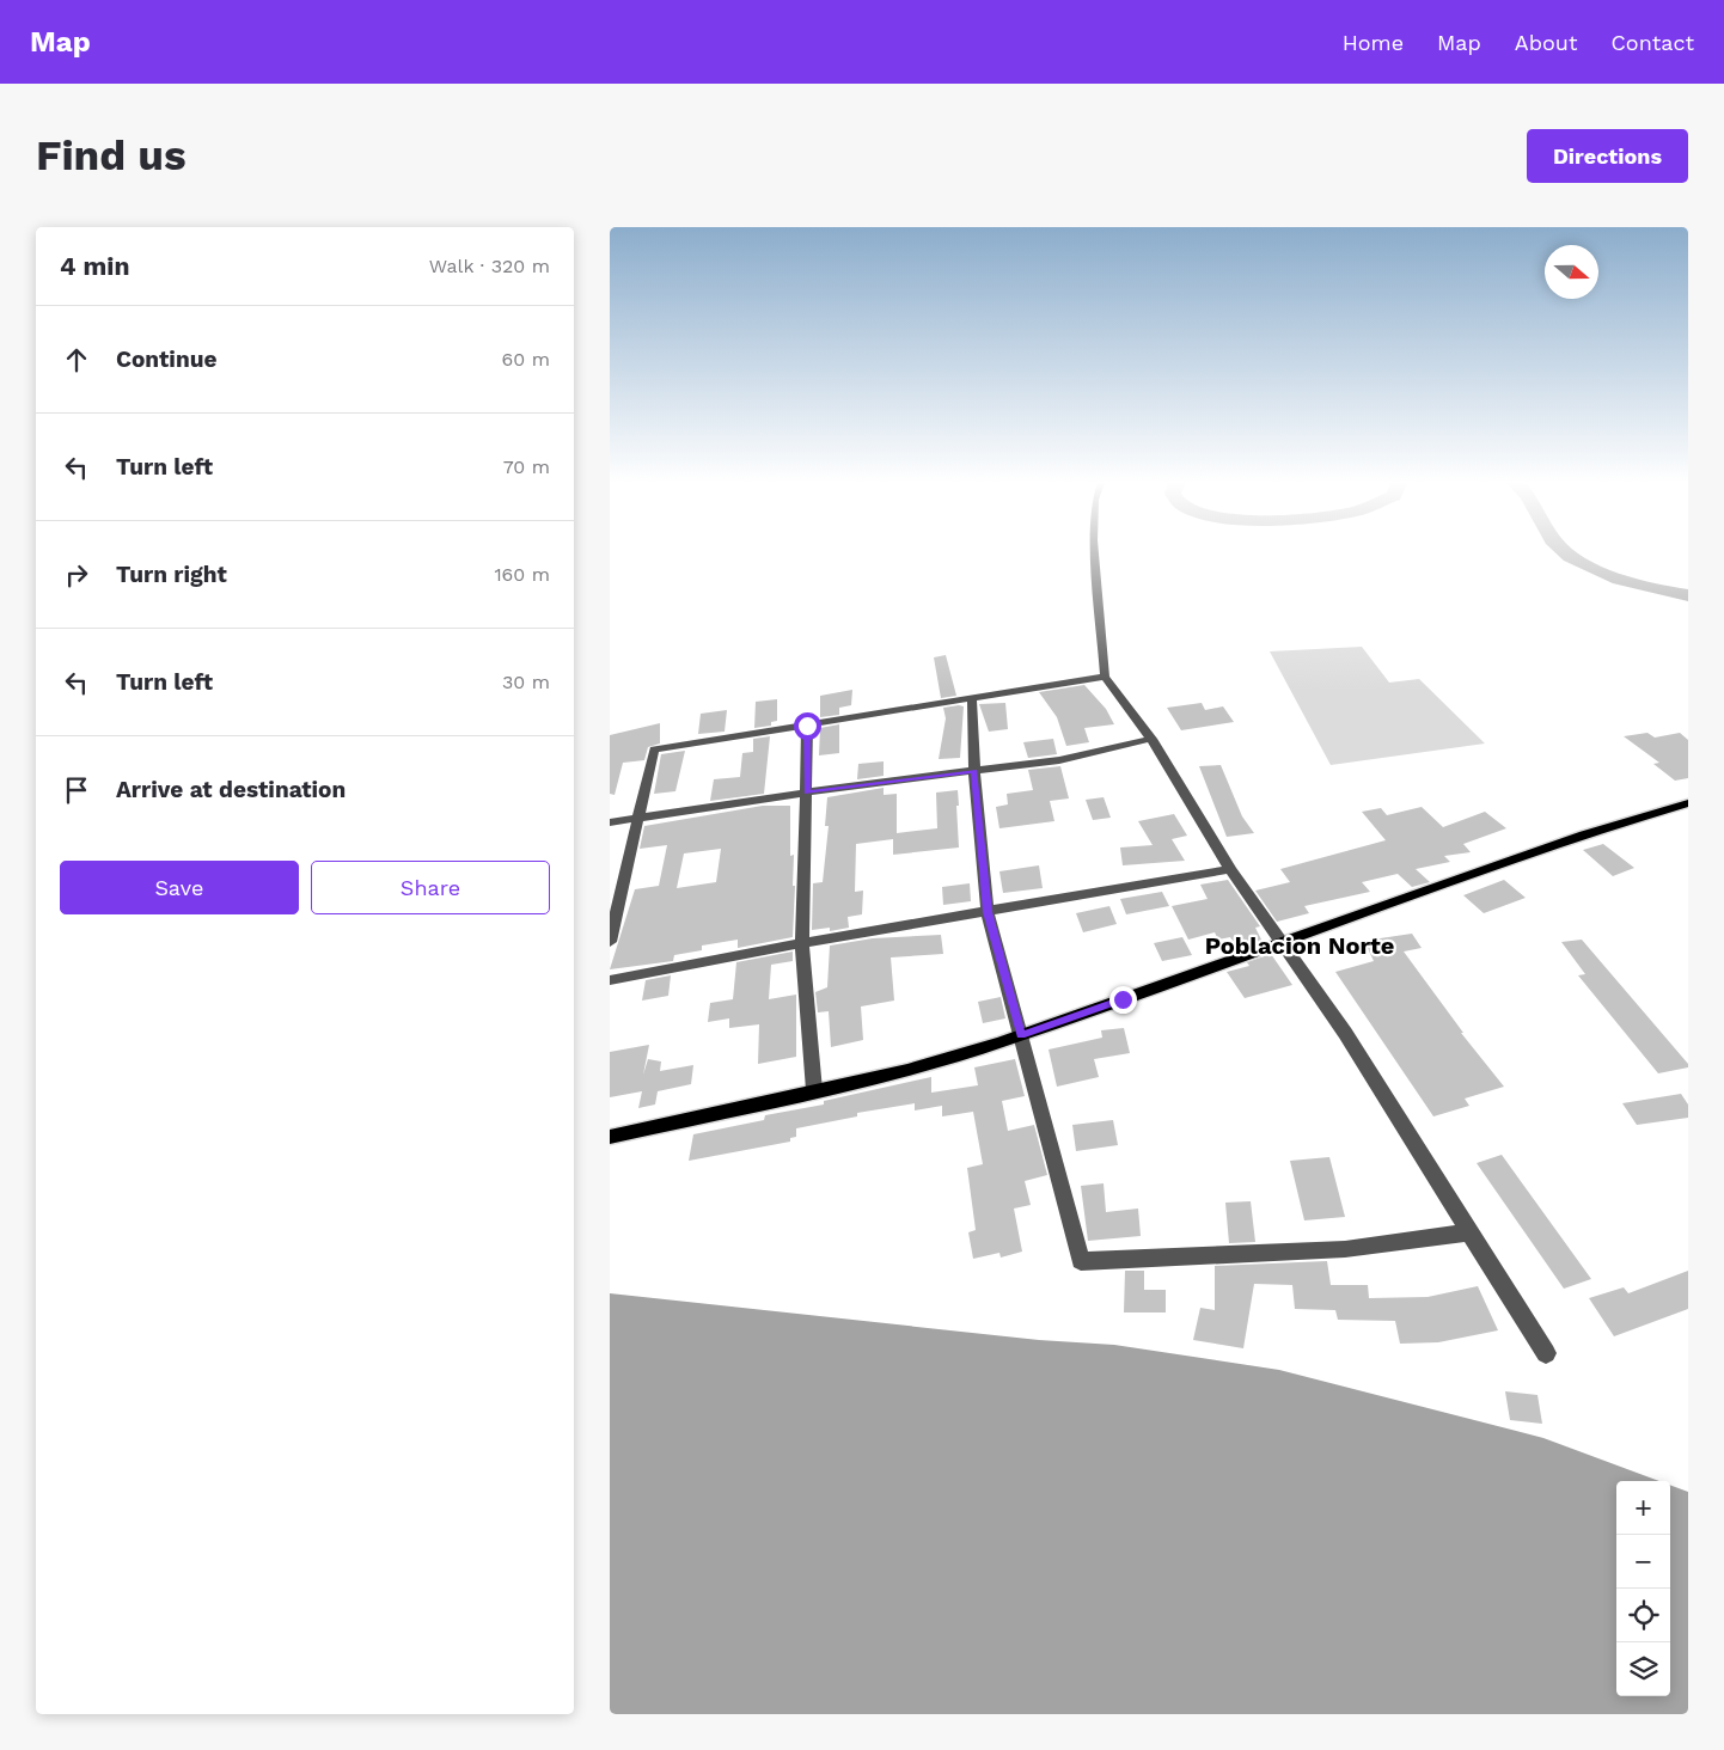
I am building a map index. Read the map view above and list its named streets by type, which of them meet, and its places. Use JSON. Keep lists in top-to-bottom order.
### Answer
{
  "districts": ["Poblacion Norte"],
  "north": "right",
  "page": {
    "header": "Map",
    "nav": [
      "Home",
      "Map",
      "About",
      "Contact"
    ],
    "buttons": [
      "Directions",
      ["Save", "Share"]
    ],
    "title": "Find us",
    "heading": ["4 min", "Walk · 320 m"],
    "list": [
      ["Continue", "60 m"],
      ["Turn left", "70 m"],
      ["Turn right", "160 m"],
      ["Turn left", "30 m"],
      "Arrive at destination"
    ],
    "map_buttons": ["+", "−"]
  }
}
